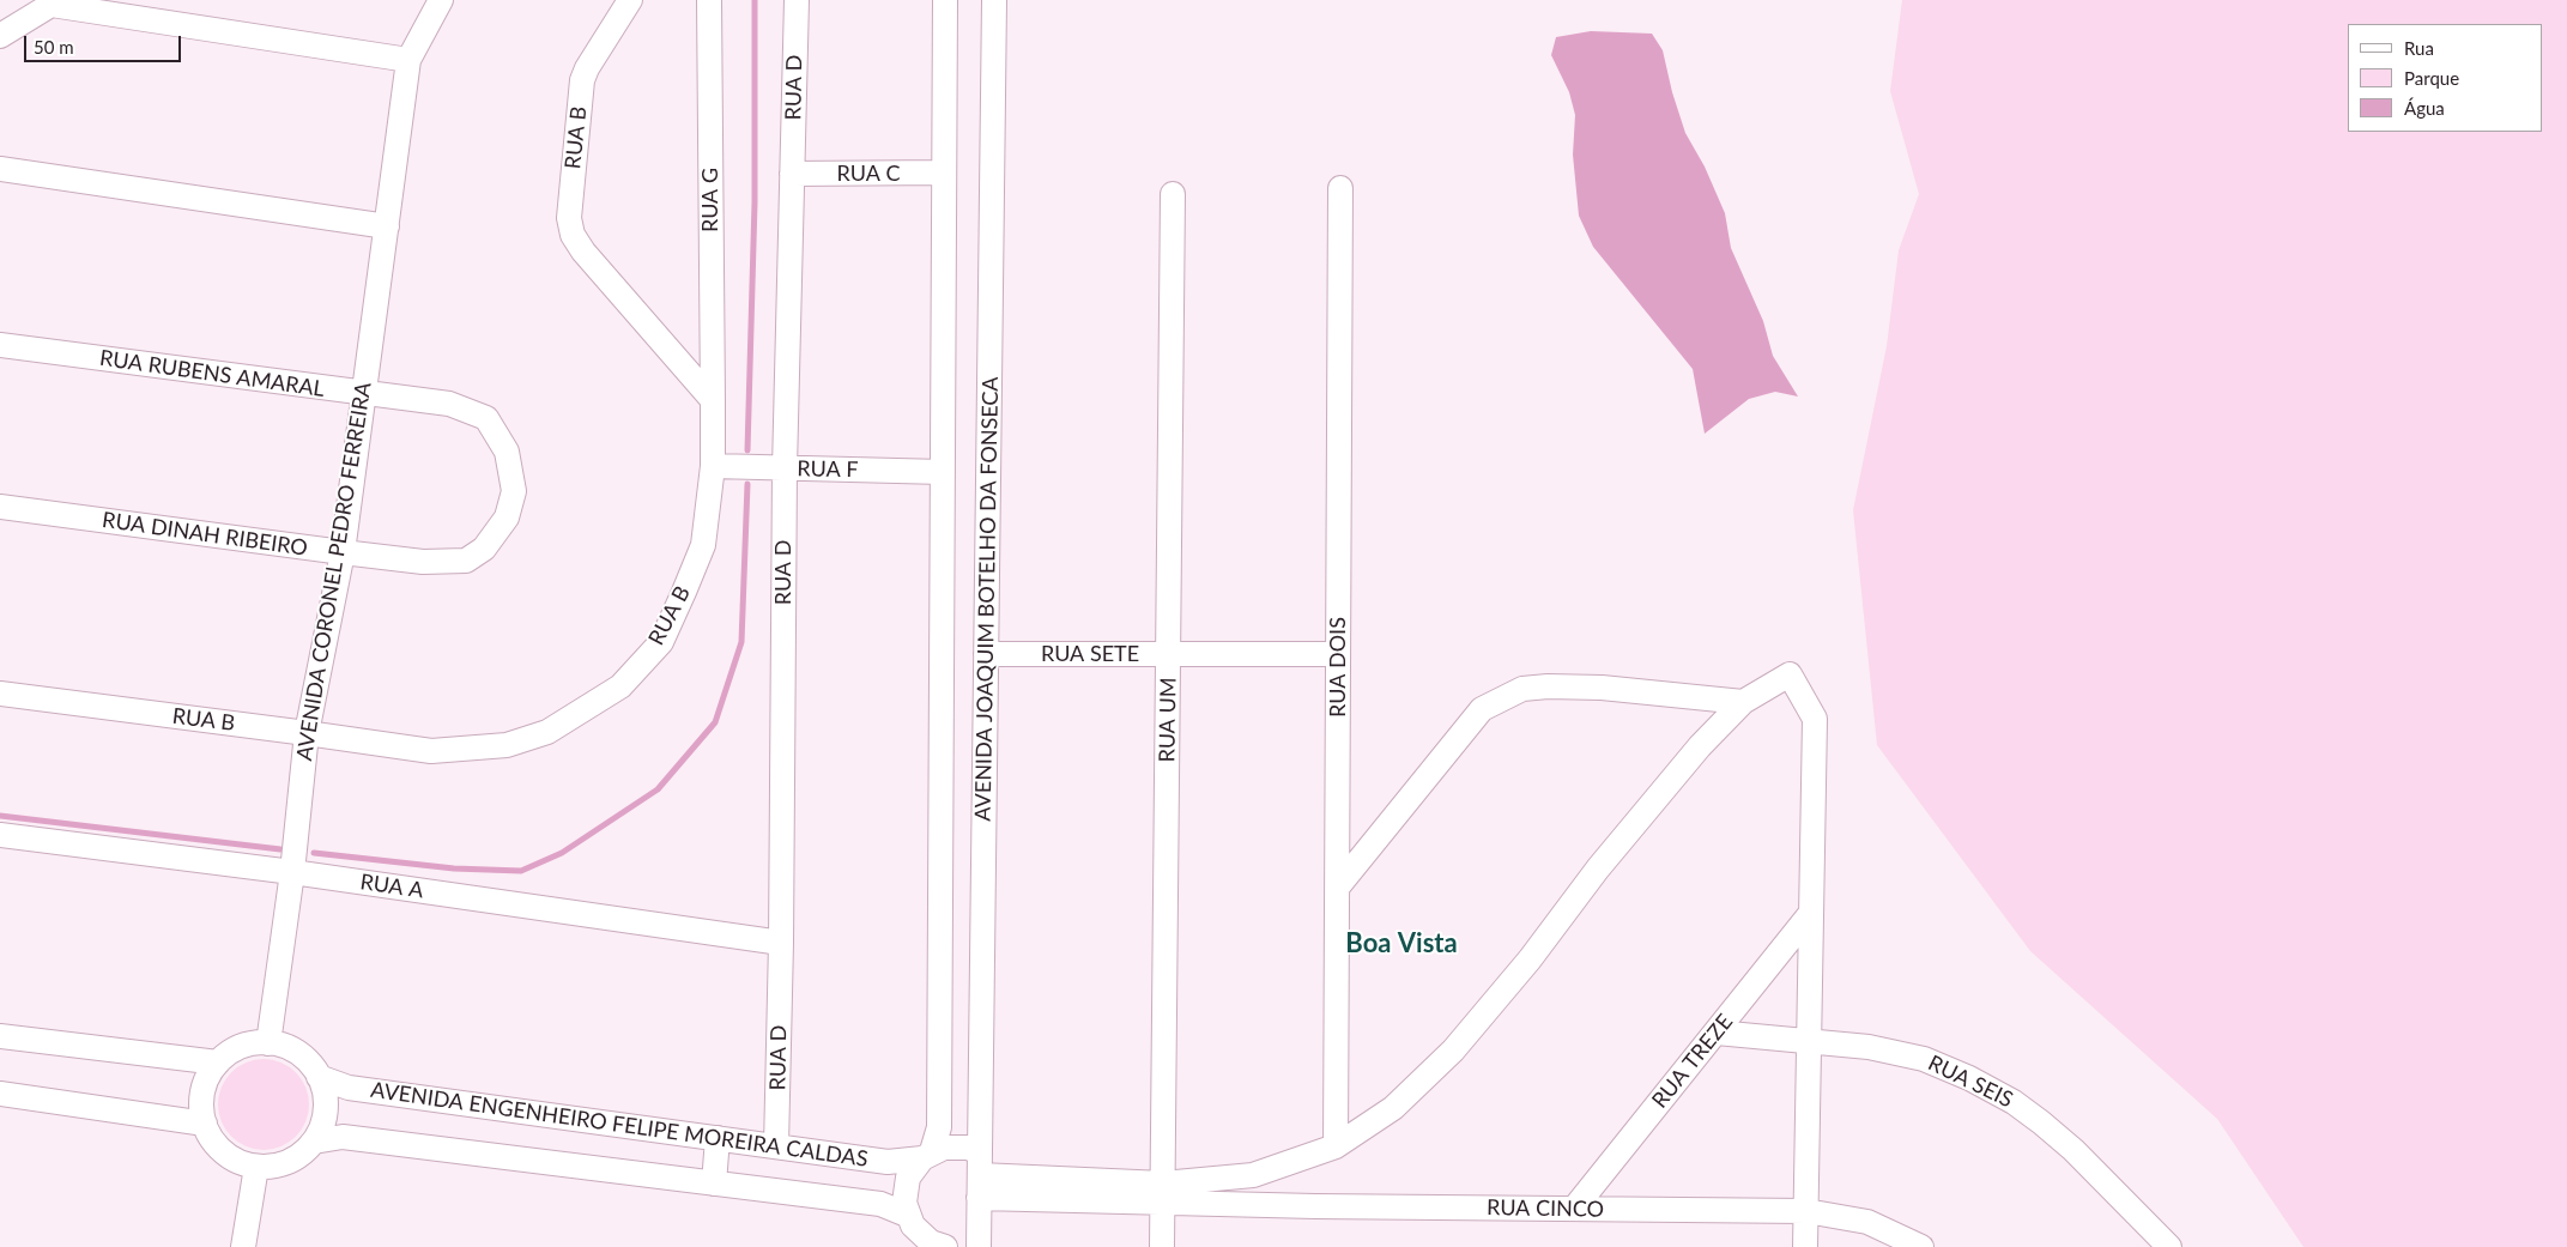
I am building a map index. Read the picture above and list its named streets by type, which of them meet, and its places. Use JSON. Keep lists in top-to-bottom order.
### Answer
{
  "streets": {
    "street": [
      "RUA D",
      "RUA B",
      "RUA C",
      "RUA G",
      "RUA RUBENS AMARAL",
      "RUA F",
      "RUA DINAH RIBEIRO",
      "AVENIDA CORONEL PEDRO FERREIRA",
      "AVENIDA JOAQUIM BOTELHO DA FONSECA",
      "RUA SETE",
      "RUA DOIS",
      "RUA UM",
      "RUA A",
      "RUA TREZE",
      "RUA SEIS",
      "AVENIDA ENGENHEIRO FELIPE MOREIRA CALDAS",
      "RUA CINCO"
    ]
  },
  "crossings": [
    ["RUA D", "RUA C"],
    ["RUA D", "RUA F"],
    ["RUA D", "RUA A"],
    ["RUA D", "AVENIDA ENGENHEIRO FELIPE MOREIRA CALDAS"],
    ["RUA B", "RUA G"],
    ["RUA B", "RUA F"],
    ["RUA B", "AVENIDA CORONEL PEDRO FERREIRA"],
    ["RUA RUBENS AMARAL", "RUA DINAH RIBEIRO"],
    ["RUA RUBENS AMARAL", "AVENIDA CORONEL PEDRO FERREIRA"],
    ["RUA DINAH RIBEIRO", "AVENIDA CORONEL PEDRO FERREIRA"],
    ["AVENIDA CORONEL PEDRO FERREIRA", "RUA A"],
    ["AVENIDA CORONEL PEDRO FERREIRA", "AVENIDA ENGENHEIRO FELIPE MOREIRA CALDAS"],
    ["AVENIDA JOAQUIM BOTELHO DA FONSECA", "RUA SETE"],
    ["AVENIDA JOAQUIM BOTELHO DA FONSECA", "AVENIDA ENGENHEIRO FELIPE MOREIRA CALDAS"],
    ["RUA SETE", "RUA DOIS"],
    ["RUA SETE", "RUA UM"],
    ["RUA UM", "AVENIDA ENGENHEIRO FELIPE MOREIRA CALDAS"],
    ["RUA UM", "RUA CINCO"],
    ["RUA TREZE", "RUA SEIS"],
    ["RUA TREZE", "RUA CINCO"],
    ["AVENIDA ENGENHEIRO FELIPE MOREIRA CALDAS", "RUA CINCO"]
  ],
  "districts": ["Boa Vista"],
  "legend": ["Rua", "Parque", "Água"],
  "scale_bar": "50 m"
}
